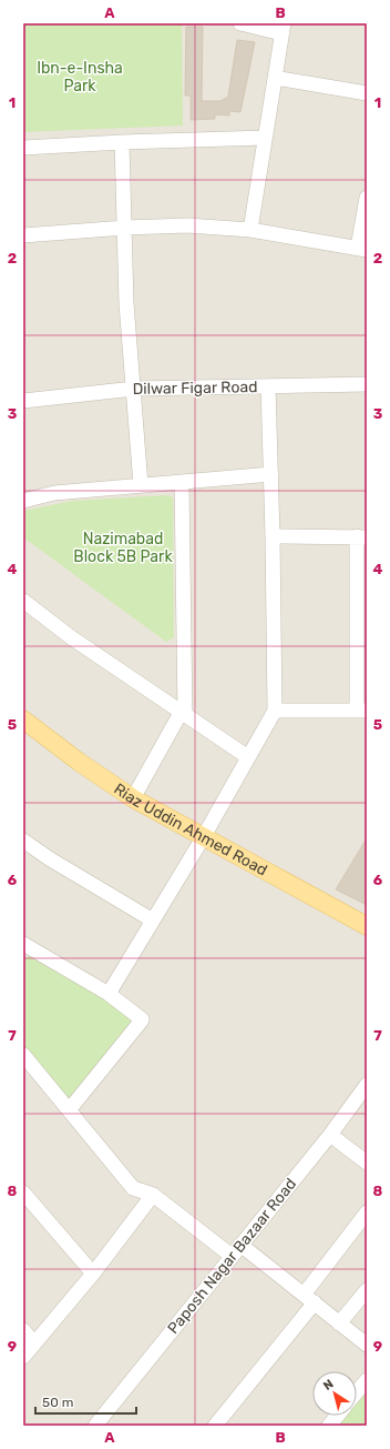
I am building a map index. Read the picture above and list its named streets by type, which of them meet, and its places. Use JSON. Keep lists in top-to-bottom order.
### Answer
{
  "streets": {
    "main road": ["Riaz Uddin Ahmed Road"],
    "street": ["Dilwar Figar Road", "Paposh Nagar Bazaar Road"]
  },
  "parks": ["Ibn-e-Insha Park", "Nazimabad Block 5B Park"],
  "scale_bar": "50 m",
  "north": "top left",
  "grid": {
    "columns": ["A", "B"],
    "rows": [
      "1",
      "2",
      "3",
      "4",
      "5",
      "6",
      "7",
      "8",
      "9"
    ]
  }
}
